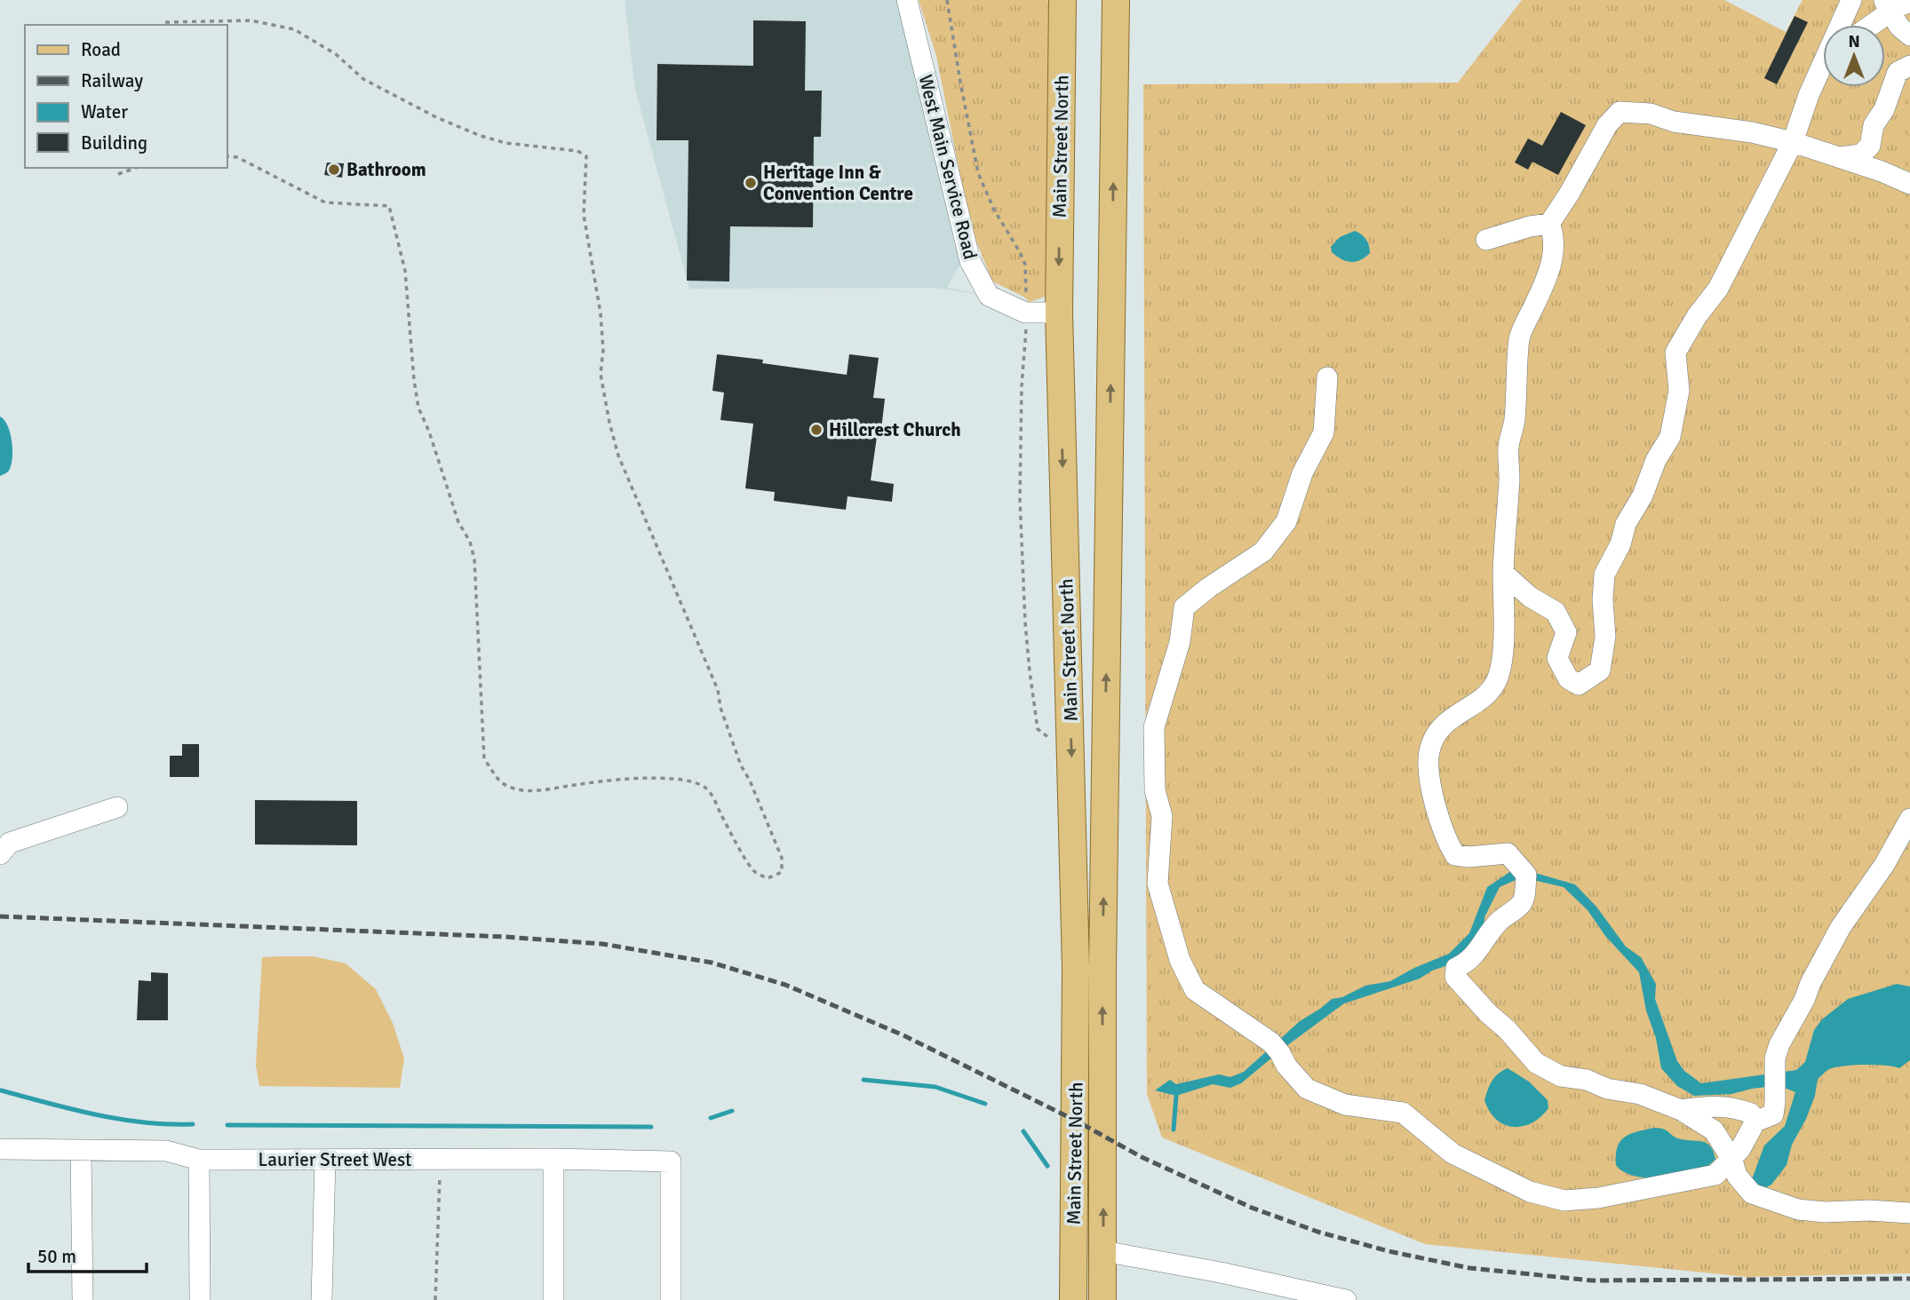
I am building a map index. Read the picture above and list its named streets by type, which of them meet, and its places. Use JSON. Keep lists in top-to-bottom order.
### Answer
{
  "streets": {
    "main road": ["Main Street North"],
    "street": ["West Main Service Road", "Laurier Street West"]
  },
  "crossings": [
    ["Main Street North", "West Main Service Road"]
  ],
  "places": ["Bathroom", "Heritage Inn & Convention Centre", "Hillcrest Church"],
  "legend": [
    "Road",
    "Railway",
    "Water",
    "Building"
  ],
  "scale_bar": "50 m",
  "north": "top"
}
